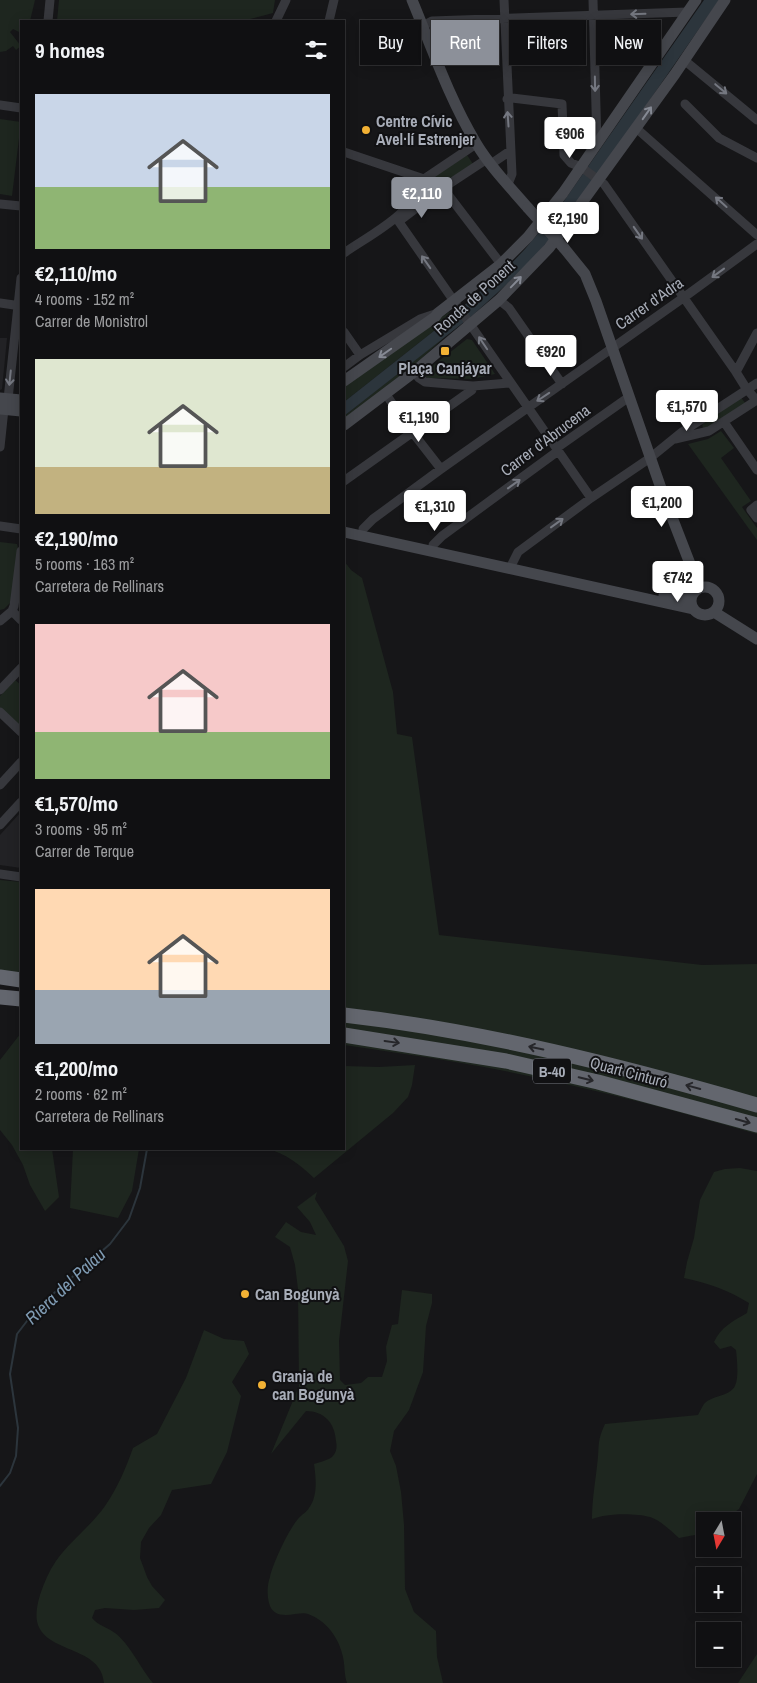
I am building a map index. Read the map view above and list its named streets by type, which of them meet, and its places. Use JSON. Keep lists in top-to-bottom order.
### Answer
{
  "streets": {
    "highway": ["B-40", "Quart Cinturó"],
    "main road": ["Ronda de Ponent"],
    "street": ["Carrer d'Adra", "Carrer d'Abrucena"]
  },
  "water": ["Riera del Palau"],
  "places": {
    "other": ["Centre Cívic Avel·lí Estrenjer", "Can Bogunyà", "Granja de can Bogunyà"],
    "transit": ["Plaça Canjáyar"]
  },
  "north": "bottom",
  "page": {
    "chip": [
      "Buy",
      "Rent",
      "Filters",
      "New"
    ],
    "heading": "9 homes",
    "list": [
      {
        "name": "€2,110/mo",
        "note": "4 rooms · 152 m² · Carrer de Monistrol"
      },
      {
        "name": "€2,190/mo",
        "note": "5 rooms · 163 m² · Carretera de Rellinars"
      },
      {
        "name": "€1,570/mo",
        "note": "3 rooms · 95 m² · Carrer de Terque"
      },
      {
        "name": "€1,200/mo",
        "note": "2 rooms · 62 m² · Carretera de Rellinars"
      }
    ],
    "price": [
      "€906",
      "€2,110",
      "€2,190",
      "€920",
      "€1,570",
      "€1,190",
      "€1,200",
      "€1,310",
      "€742"
    ],
    "map_buttons": ["+", "−"]
  }
}
